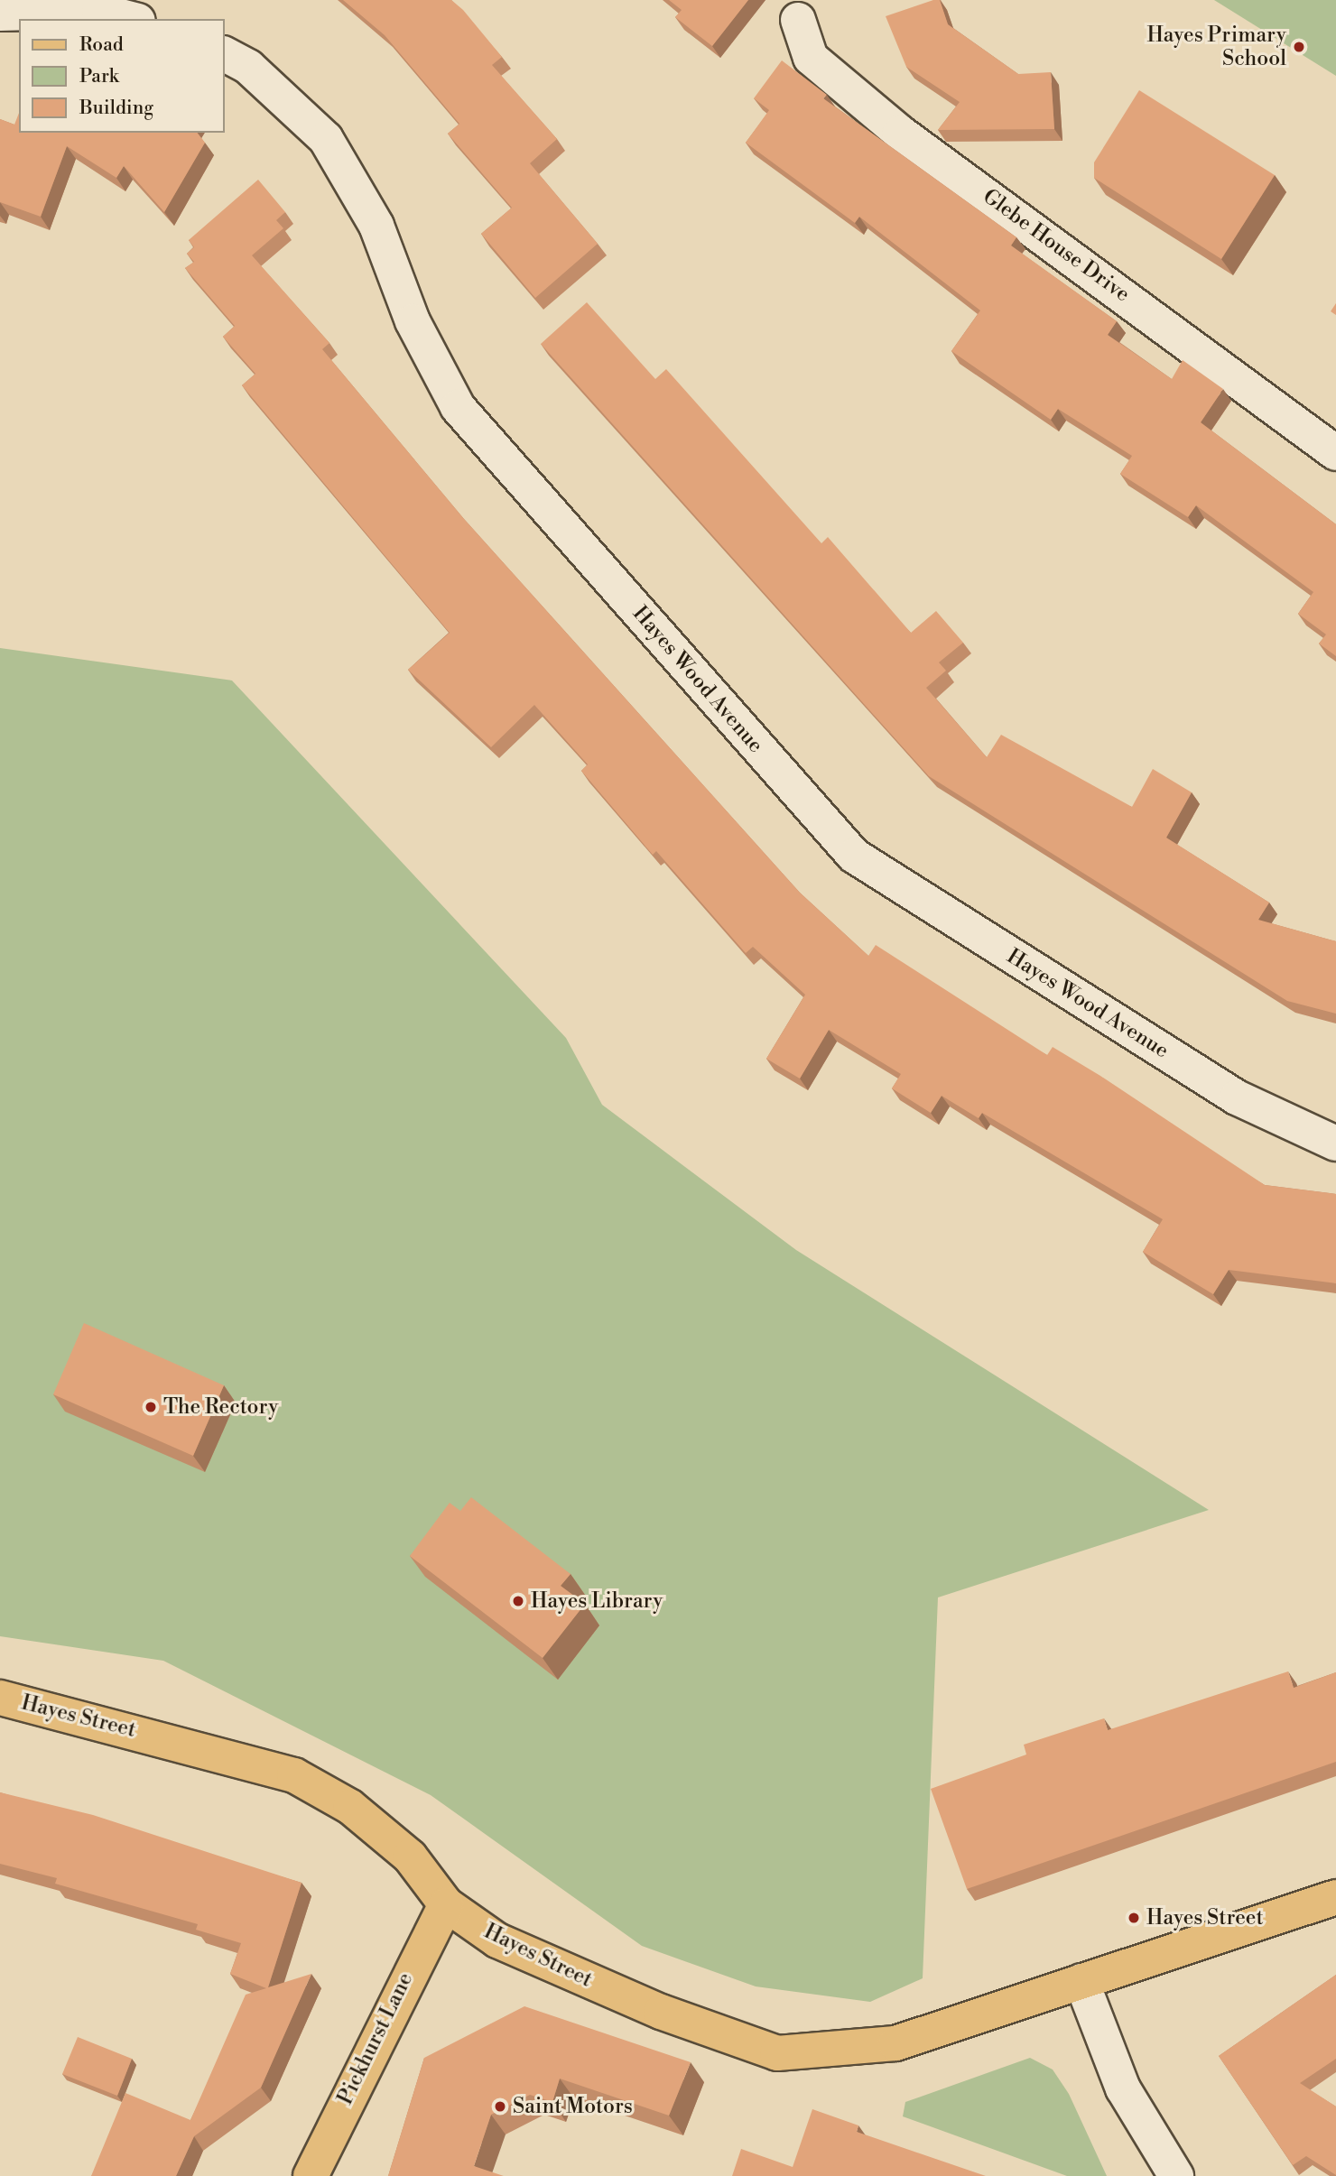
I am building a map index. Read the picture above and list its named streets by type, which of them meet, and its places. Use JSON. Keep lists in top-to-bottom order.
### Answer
{
  "streets": {
    "main road": ["Hayes Street", "Pickhurst Lane"],
    "street": ["Glebe House Drive", "Hayes Wood Avenue"]
  },
  "crossings": [
    ["Hayes Street", "Pickhurst Lane"]
  ],
  "places": [
    "Hayes Primary School",
    "The Rectory",
    "Hayes Library",
    "Hayes Street",
    "Saint Motors"
  ],
  "legend": ["Road", "Park", "Building"]
}
